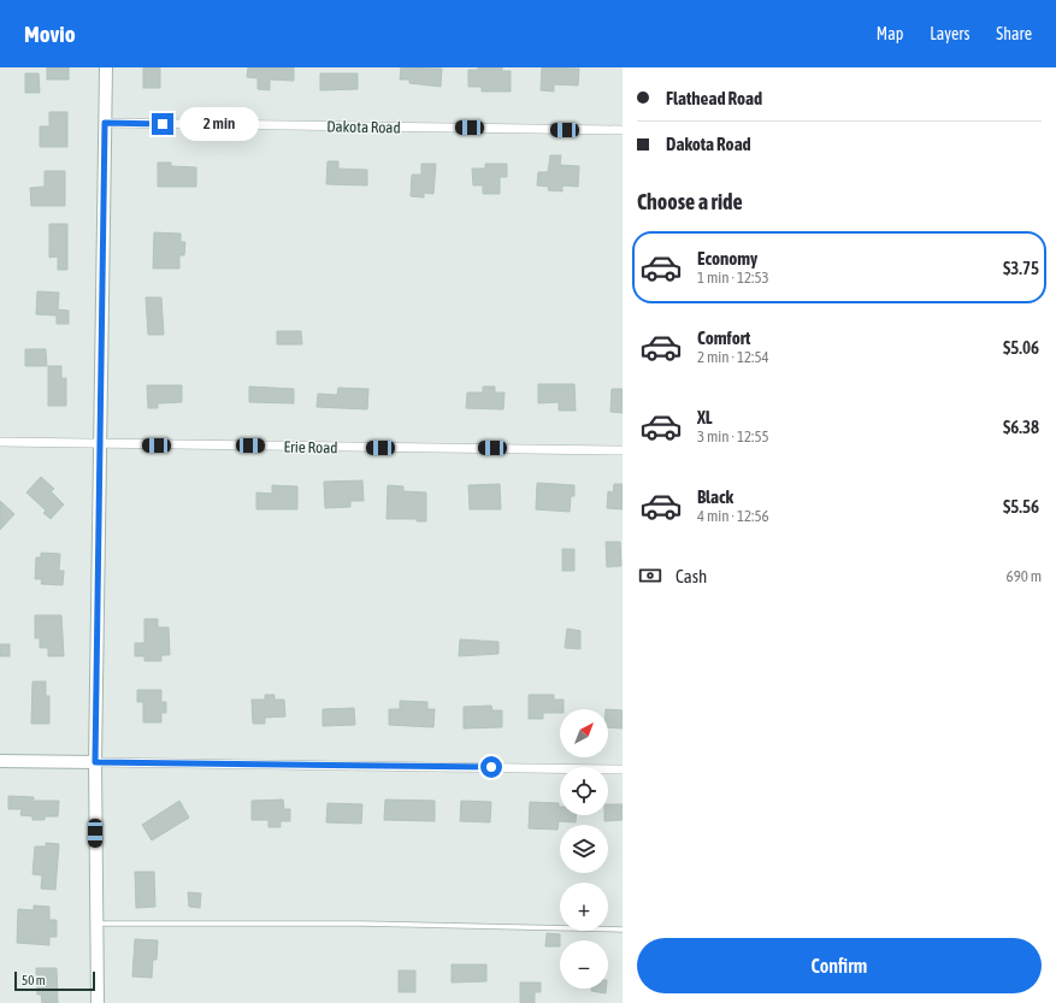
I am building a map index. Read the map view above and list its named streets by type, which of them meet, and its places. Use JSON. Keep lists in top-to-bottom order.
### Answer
{
  "streets": {
    "street": ["Dakota Road", "Erie Road"]
  },
  "scale_bar": "50 m",
  "north": "top right",
  "page": {
    "header": "Movio",
    "nav": ["Map", "Layers", "Share"],
    "banner": ["Flathead Road", "Dakota Road"],
    "bubble": "2 min",
    "heading": "Choose a ride",
    "list": [
      {
        "name": "Economy",
        "note": "1 min · 12:53",
        "value": "$3.75"
      },
      {
        "name": "Comfort",
        "note": "2 min · 12:54",
        "value": "$5.06"
      },
      {
        "name": "XL",
        "note": "3 min · 12:55",
        "value": "$6.38"
      },
      {
        "name": "Black",
        "note": "4 min · 12:56",
        "value": "$5.56"
      }
    ],
    "pay": ["Cash", "690 m"],
    "map_buttons": ["+", "−"],
    "buttons": "Confirm",
    "scale": "50 m"
  }
}
